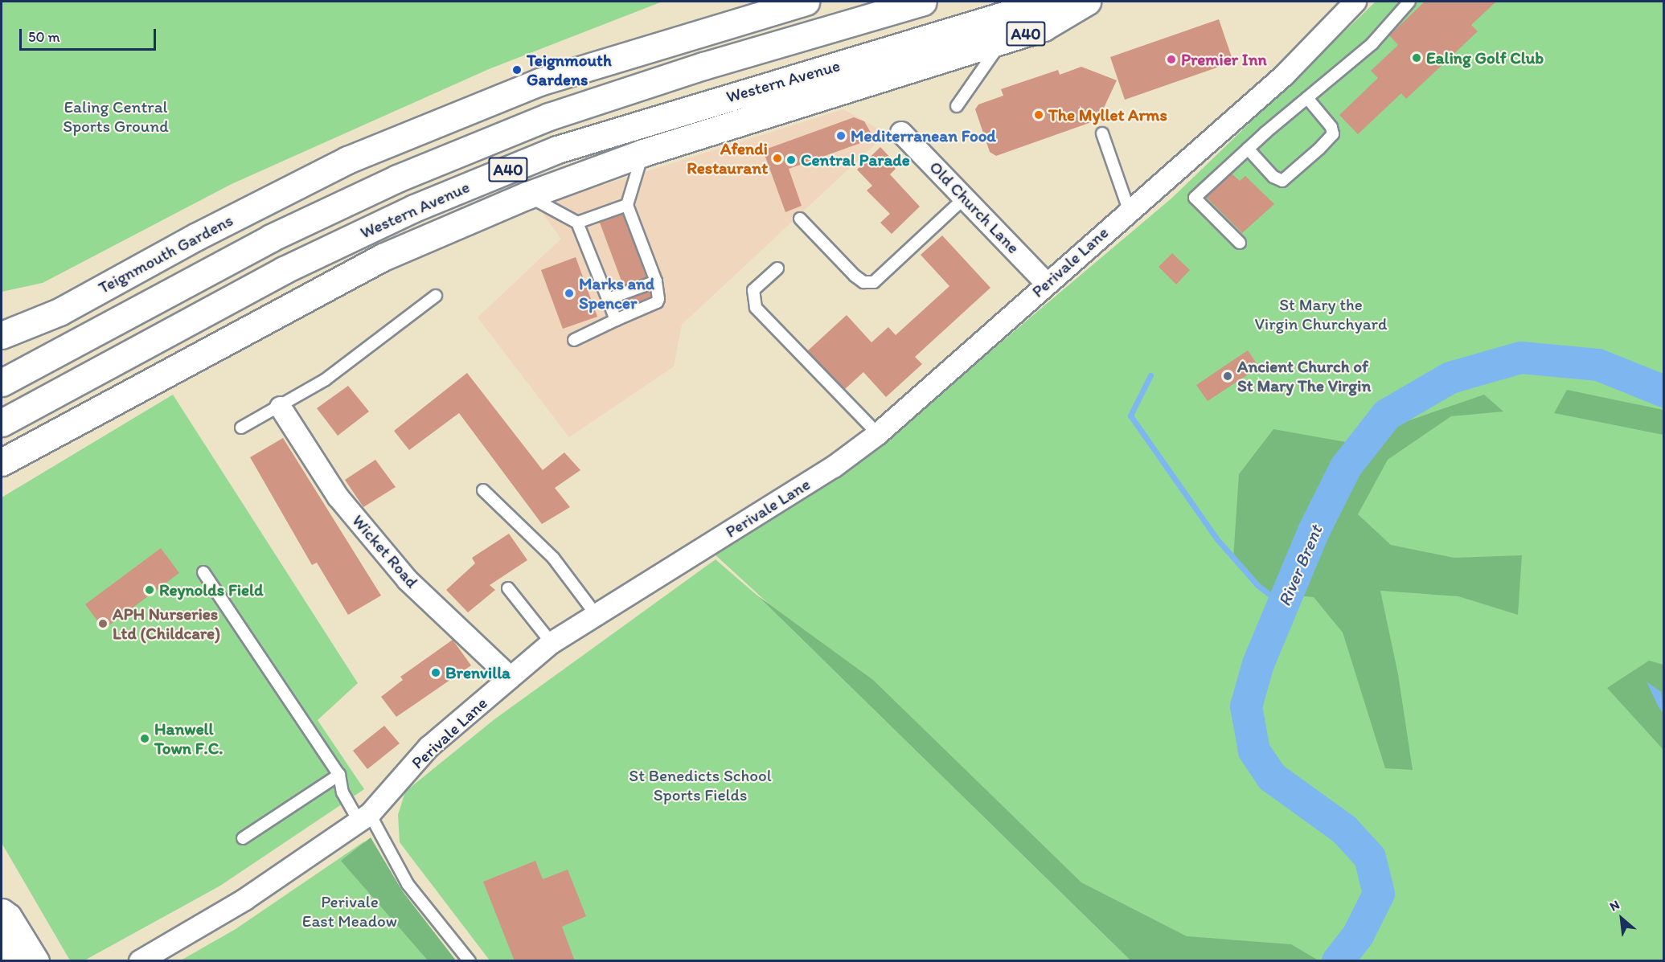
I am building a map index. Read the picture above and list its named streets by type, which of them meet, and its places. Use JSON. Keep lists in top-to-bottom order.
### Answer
{
  "streets": {
    "main road": ["A40", "Western Avenue", "Teignmouth Gardens"],
    "street": ["Old Church Lane", "Perivale Lane", "Wicket Road"]
  },
  "crossings": [
    ["Old Church Lane", "Perivale Lane"],
    ["Perivale Lane", "Wicket Road"]
  ],
  "water": ["River Brent"],
  "parks": [
    "Ealing Central Sports Ground",
    "St Mary the Virgin Churchyard",
    "St Benedicts School Sports Fields",
    "Perivale East Meadow"
  ],
  "places": [
    "Ealing Golf Club",
    "Premier Inn",
    "Teignmouth Gardens",
    "The Myllet Arms",
    "Mediterranean Food",
    "Afendi Restaurant",
    "Central Parade",
    "Marks and Spencer",
    "Ancient Church of St Mary The Virgin",
    "Reynolds Field",
    "APH Nurseries Ltd (Childcare)",
    "Brenvilla",
    "Hanwell Town F.C."
  ],
  "scale_bar": "50 m",
  "north": "top left"
}
